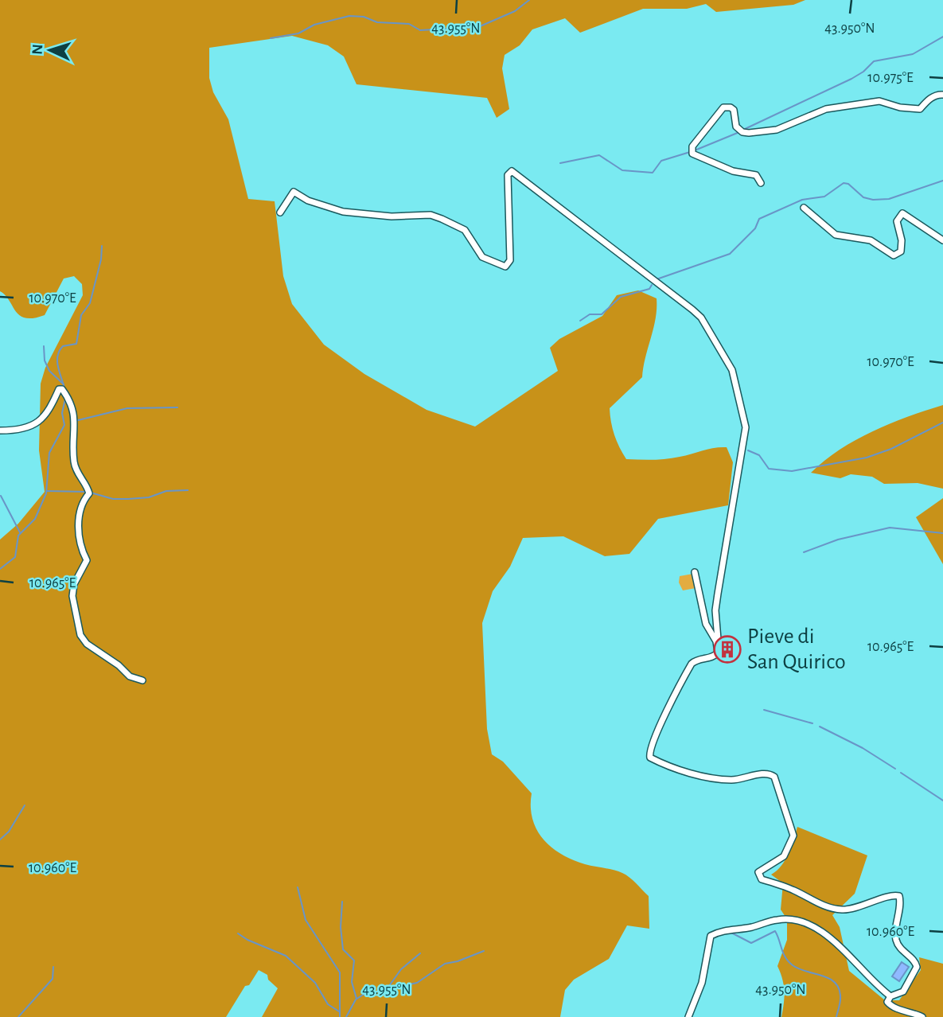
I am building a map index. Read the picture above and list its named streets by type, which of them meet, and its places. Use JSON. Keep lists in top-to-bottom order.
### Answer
{
  "places": {
    "building": ["Pieve di San Quirico"]
  },
  "north": "left",
  "coordinates": [
    "43.955°N",
    "43.950°N",
    "10.975°E",
    "10.970°E",
    "10.965°E",
    "10.960°E"
  ]
}
